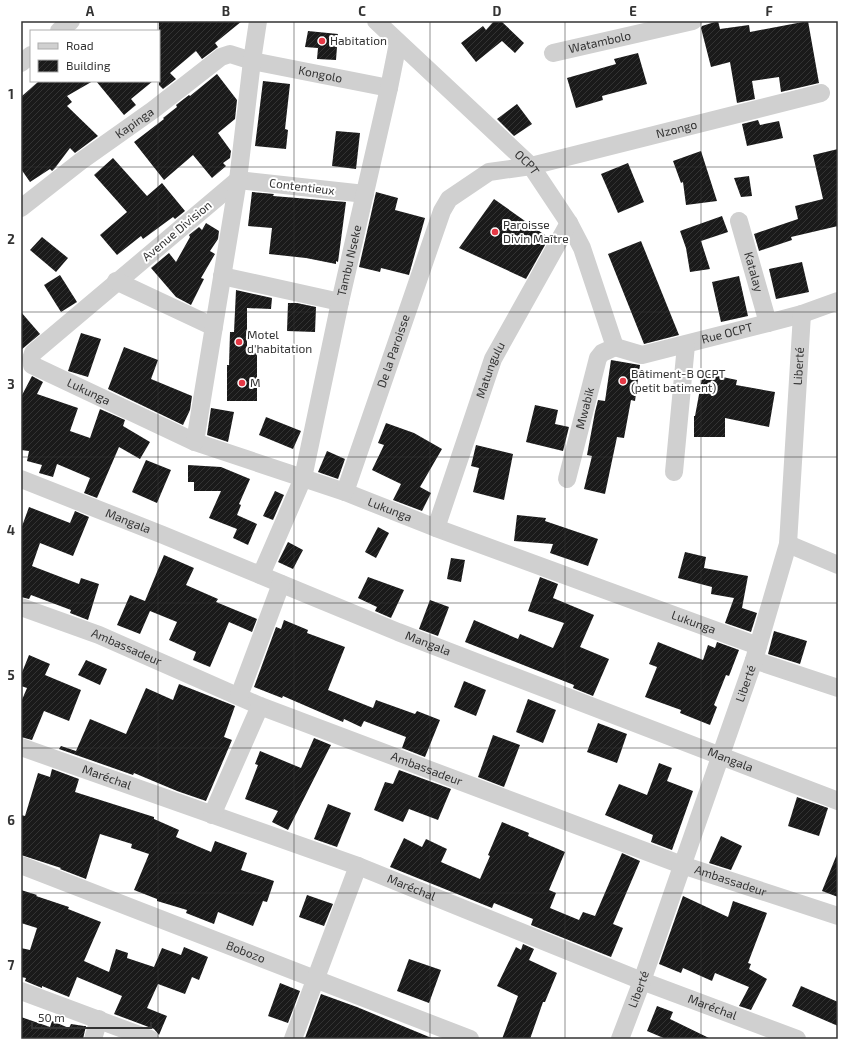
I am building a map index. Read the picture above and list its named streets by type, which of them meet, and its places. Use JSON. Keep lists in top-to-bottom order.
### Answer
{
  "streets": {
    "street": [
      "Watambolo",
      "Kongolo",
      "Kapinga",
      "Nzongo",
      "OCPT",
      "Contentieux",
      "Avenue Division",
      "Tambu Nseke",
      "Katalay",
      "Rue OCPT",
      "De la Paroisse",
      "Liberté",
      "Matungulu",
      "Lukunga",
      "Mwabik",
      "Mangala",
      "Ambassadeur",
      "Maréchal",
      "Bobozo"
    ]
  },
  "crossings": [
    ["Kongolo", "Kapinga"],
    ["Kongolo", "Tambu Nseke"],
    ["Nzongo", "OCPT"],
    ["Nzongo", "De la Paroisse"],
    ["OCPT", "Tambu Nseke"],
    ["OCPT", "Rue OCPT"],
    ["OCPT", "Matungulu"],
    ["OCPT", "Mwabik"],
    ["Contentieux", "Avenue Division"],
    ["Contentieux", "Tambu Nseke"],
    ["Avenue Division", "Lukunga"],
    ["Tambu Nseke", "Lukunga"],
    ["Tambu Nseke", "Mangala"],
    ["Katalay", "Rue OCPT"],
    ["Rue OCPT", "Liberté"],
    ["Rue OCPT", "Mwabik"],
    ["De la Paroisse", "Lukunga"],
    ["Liberté", "Lukunga"],
    ["Liberté", "Mangala"],
    ["Liberté", "Ambassadeur"],
    ["Liberté", "Maréchal"],
    ["Matungulu", "Lukunga"]
  ],
  "places": [
    "Habitation",
    "Paroisse Divin Maître",
    "Motel d'habitation",
    "Bâtiment-B OCPT (petit batiment)",
    "M"
  ],
  "legend": ["Road", "Building"],
  "scale_bar": "50 m",
  "grid": {
    "columns": [
      "A",
      "B",
      "C",
      "D",
      "E",
      "F"
    ],
    "rows": [
      "1",
      "2",
      "3",
      "4",
      "5",
      "6",
      "7"
    ]
  }
}
